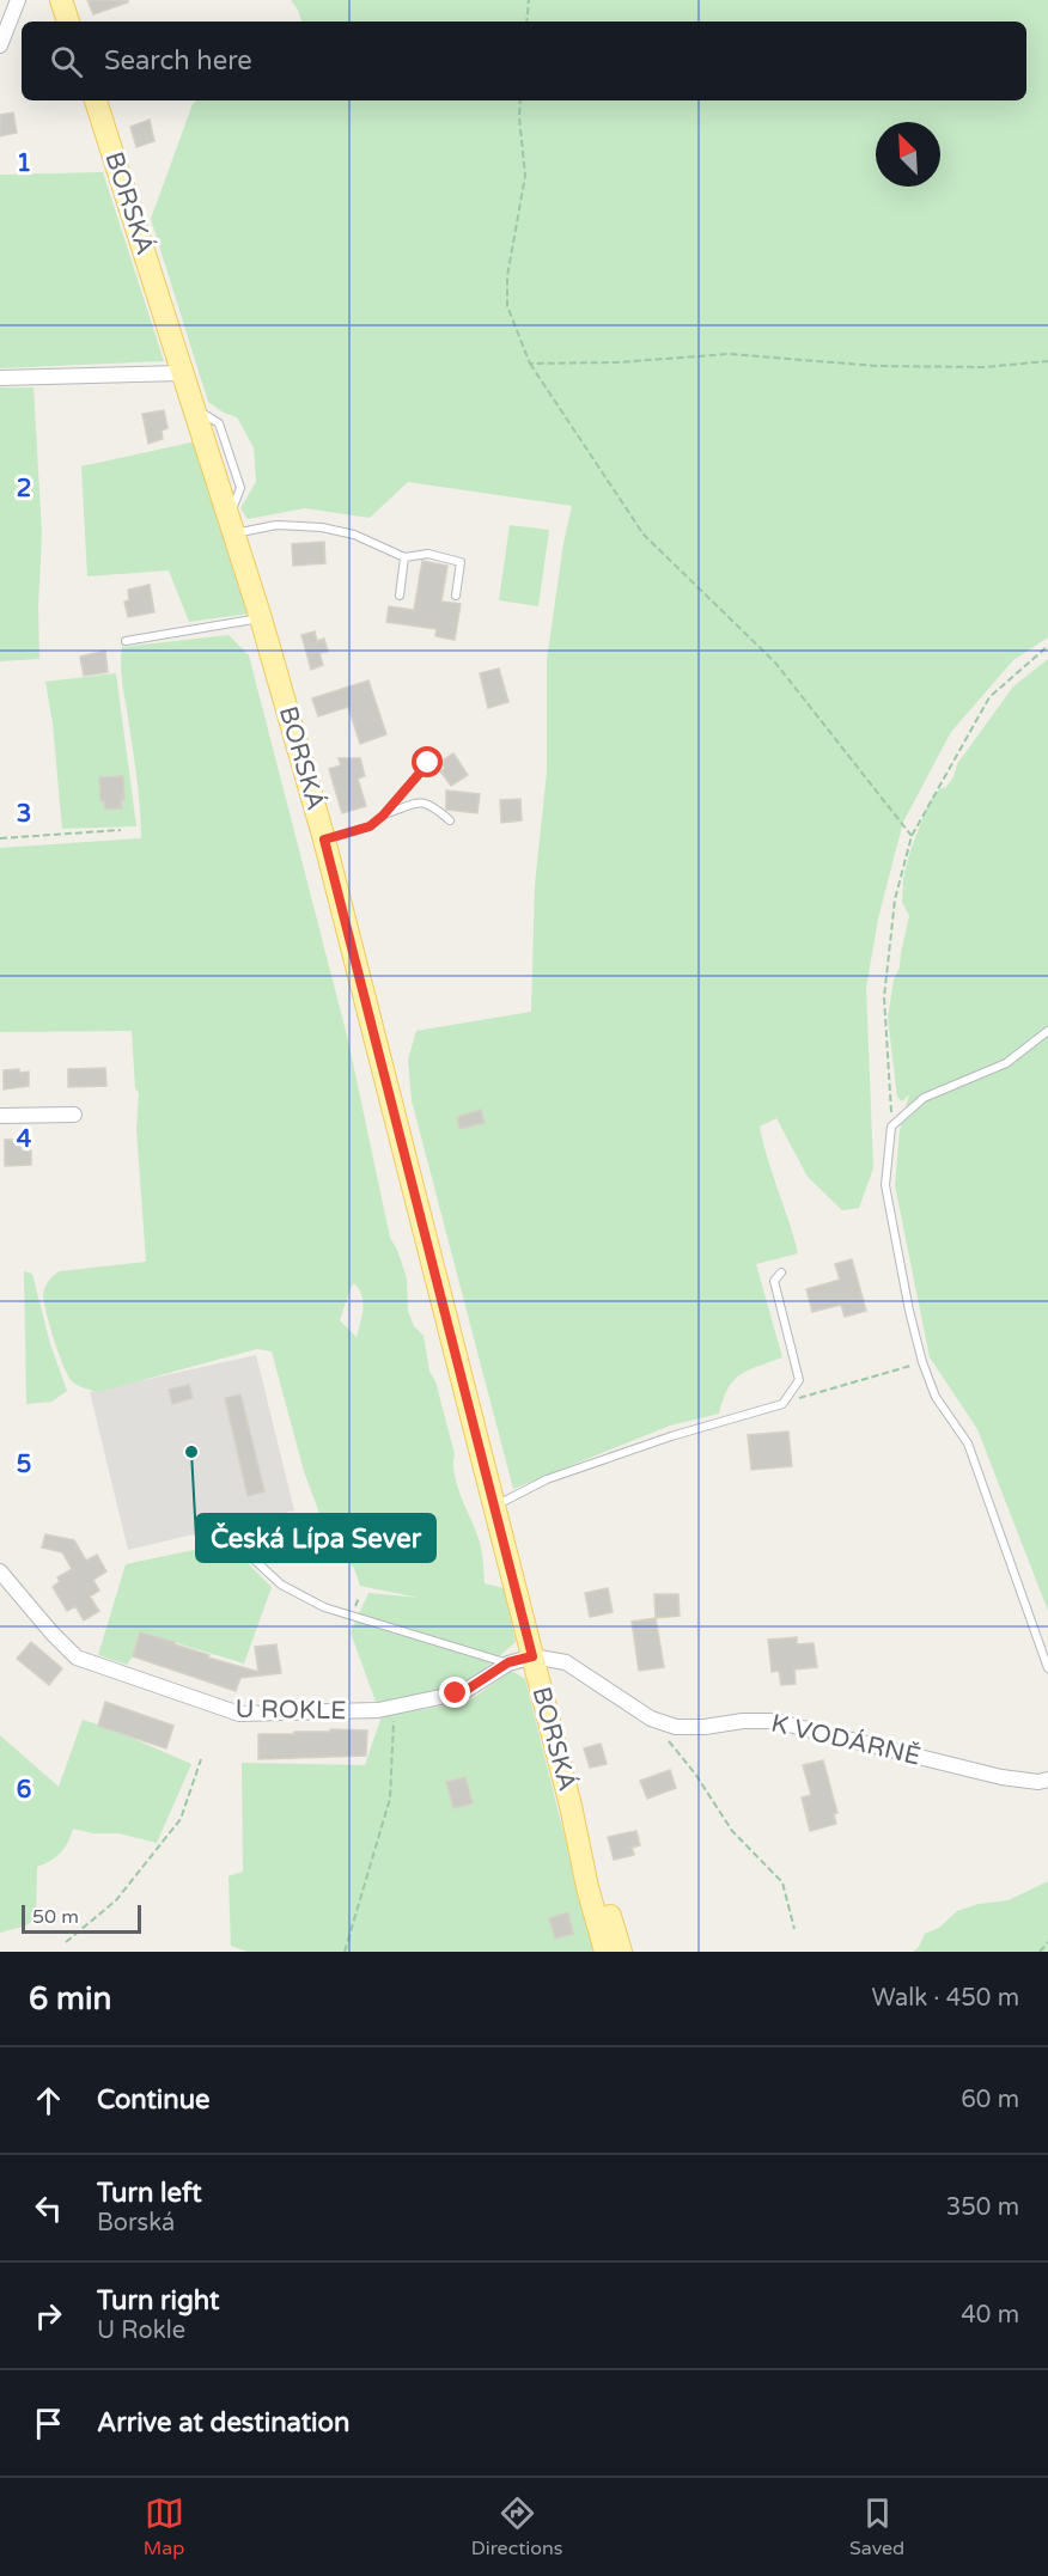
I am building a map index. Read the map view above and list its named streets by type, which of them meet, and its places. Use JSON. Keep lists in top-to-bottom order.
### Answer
{
  "streets": {
    "main road": ["BORSKÁ"],
    "street": ["U ROKLE", "K VODÁRNĚ"]
  },
  "crossings": [
    ["BORSKÁ", "U ROKLE"],
    ["BORSKÁ", "K VODÁRNĚ"],
    ["U ROKLE", "K VODÁRNĚ"]
  ],
  "places": ["Česká Lípa Sever"],
  "scale_bar": "50 m",
  "north": "top left",
  "page": {
    "search": "Search here",
    "scale": "50 m",
    "heading": ["6 min", "Walk · 450 m"],
    "list": [
      ["Continue", "60 m"],
      ["Turn left", "Borská", "350 m"],
      ["Turn right", "U Rokle", "40 m"],
      "Arrive at destination"
    ],
    "nav": ["Map", "Directions", "Saved"]
  },
  "grid": {
    "rows": [
      "1",
      "2",
      "3",
      "4",
      "5",
      "6"
    ]
  }
}
